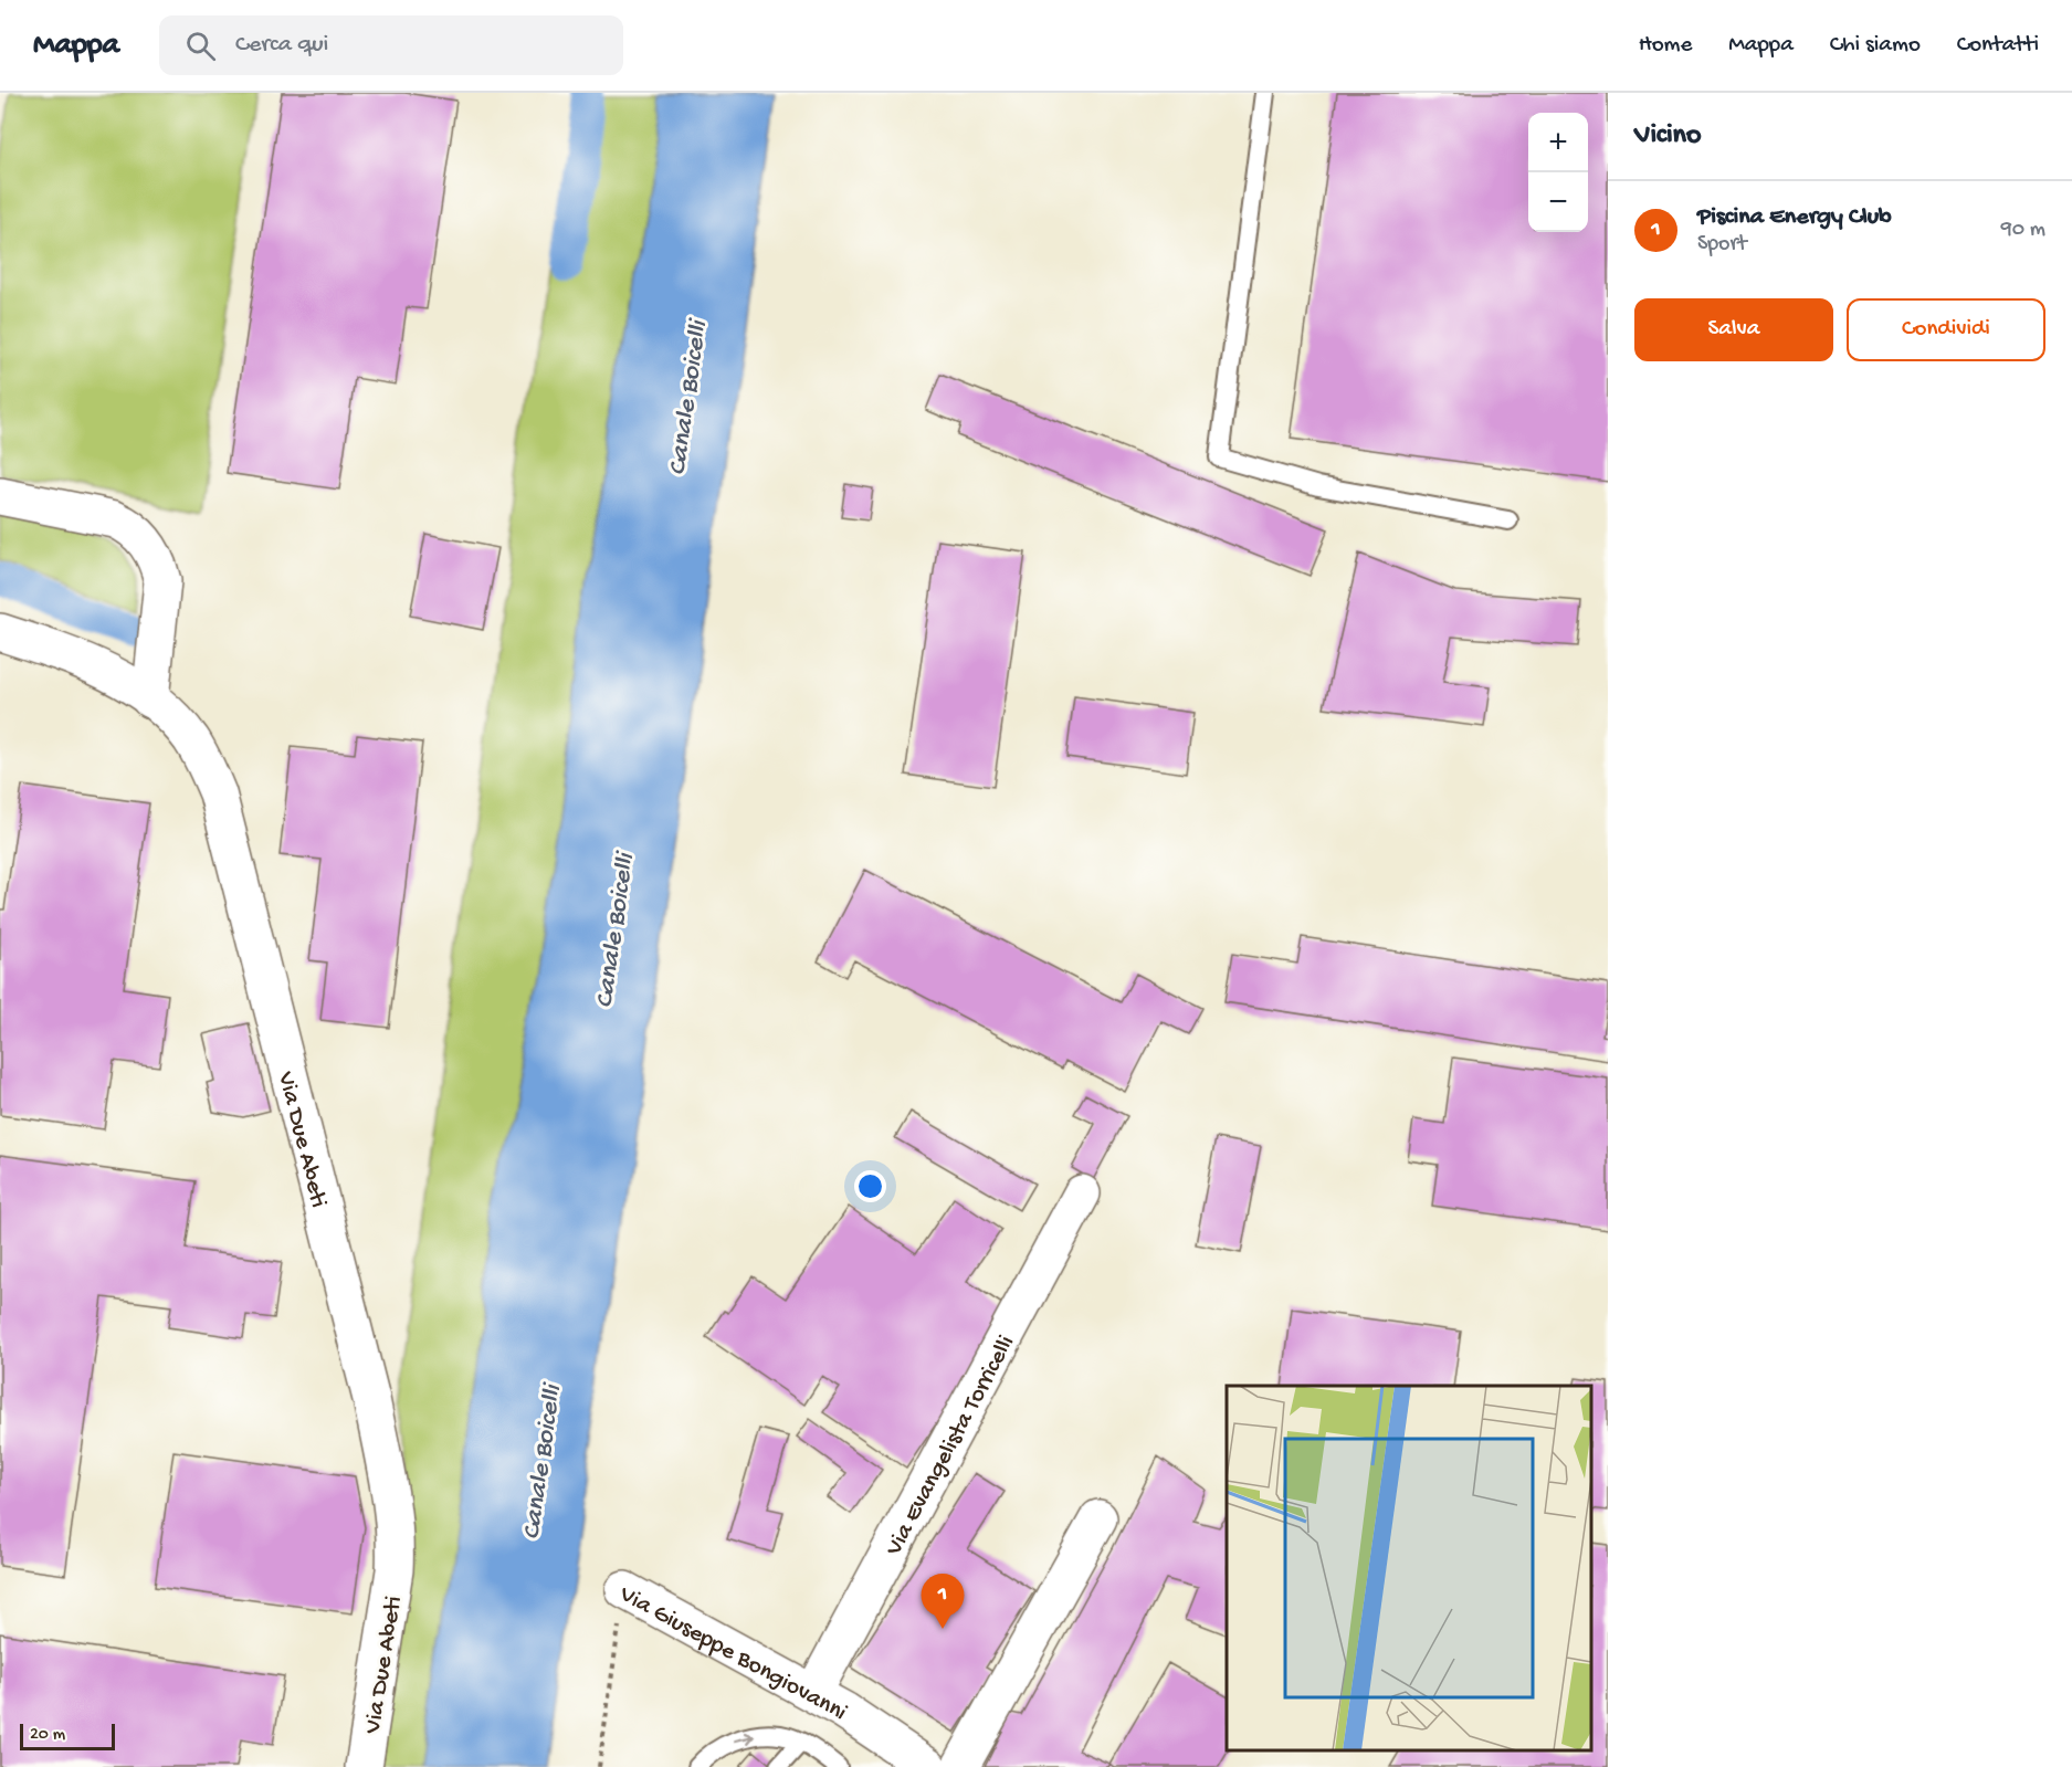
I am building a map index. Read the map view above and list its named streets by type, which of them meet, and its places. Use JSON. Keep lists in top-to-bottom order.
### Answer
{
  "streets": {
    "street": ["Via Due Abeti", "Via Evangelista Torricelli", "Via Giuseppe Bongiovanni"]
  },
  "crossings": [
    ["Via Evangelista Torricelli", "Via Giuseppe Bongiovanni"]
  ],
  "water": ["Canale Boicelli"],
  "scale_bar": "20 m",
  "page": {
    "header": "Mappa",
    "search": "Cerca qui",
    "nav": [
      "Home",
      "Mappa",
      "Chi siamo",
      "Contatti"
    ],
    "heading": "Vicino",
    "map_buttons": ["+", "−"],
    "list": [
      {
        "mark": "1",
        "name": "Piscina Energy Club",
        "note": "Sport",
        "value": "90 m"
      }
    ],
    "buttons": ["Salva", "Condividi"],
    "pins": "1",
    "scale": "20 m"
  }
}
